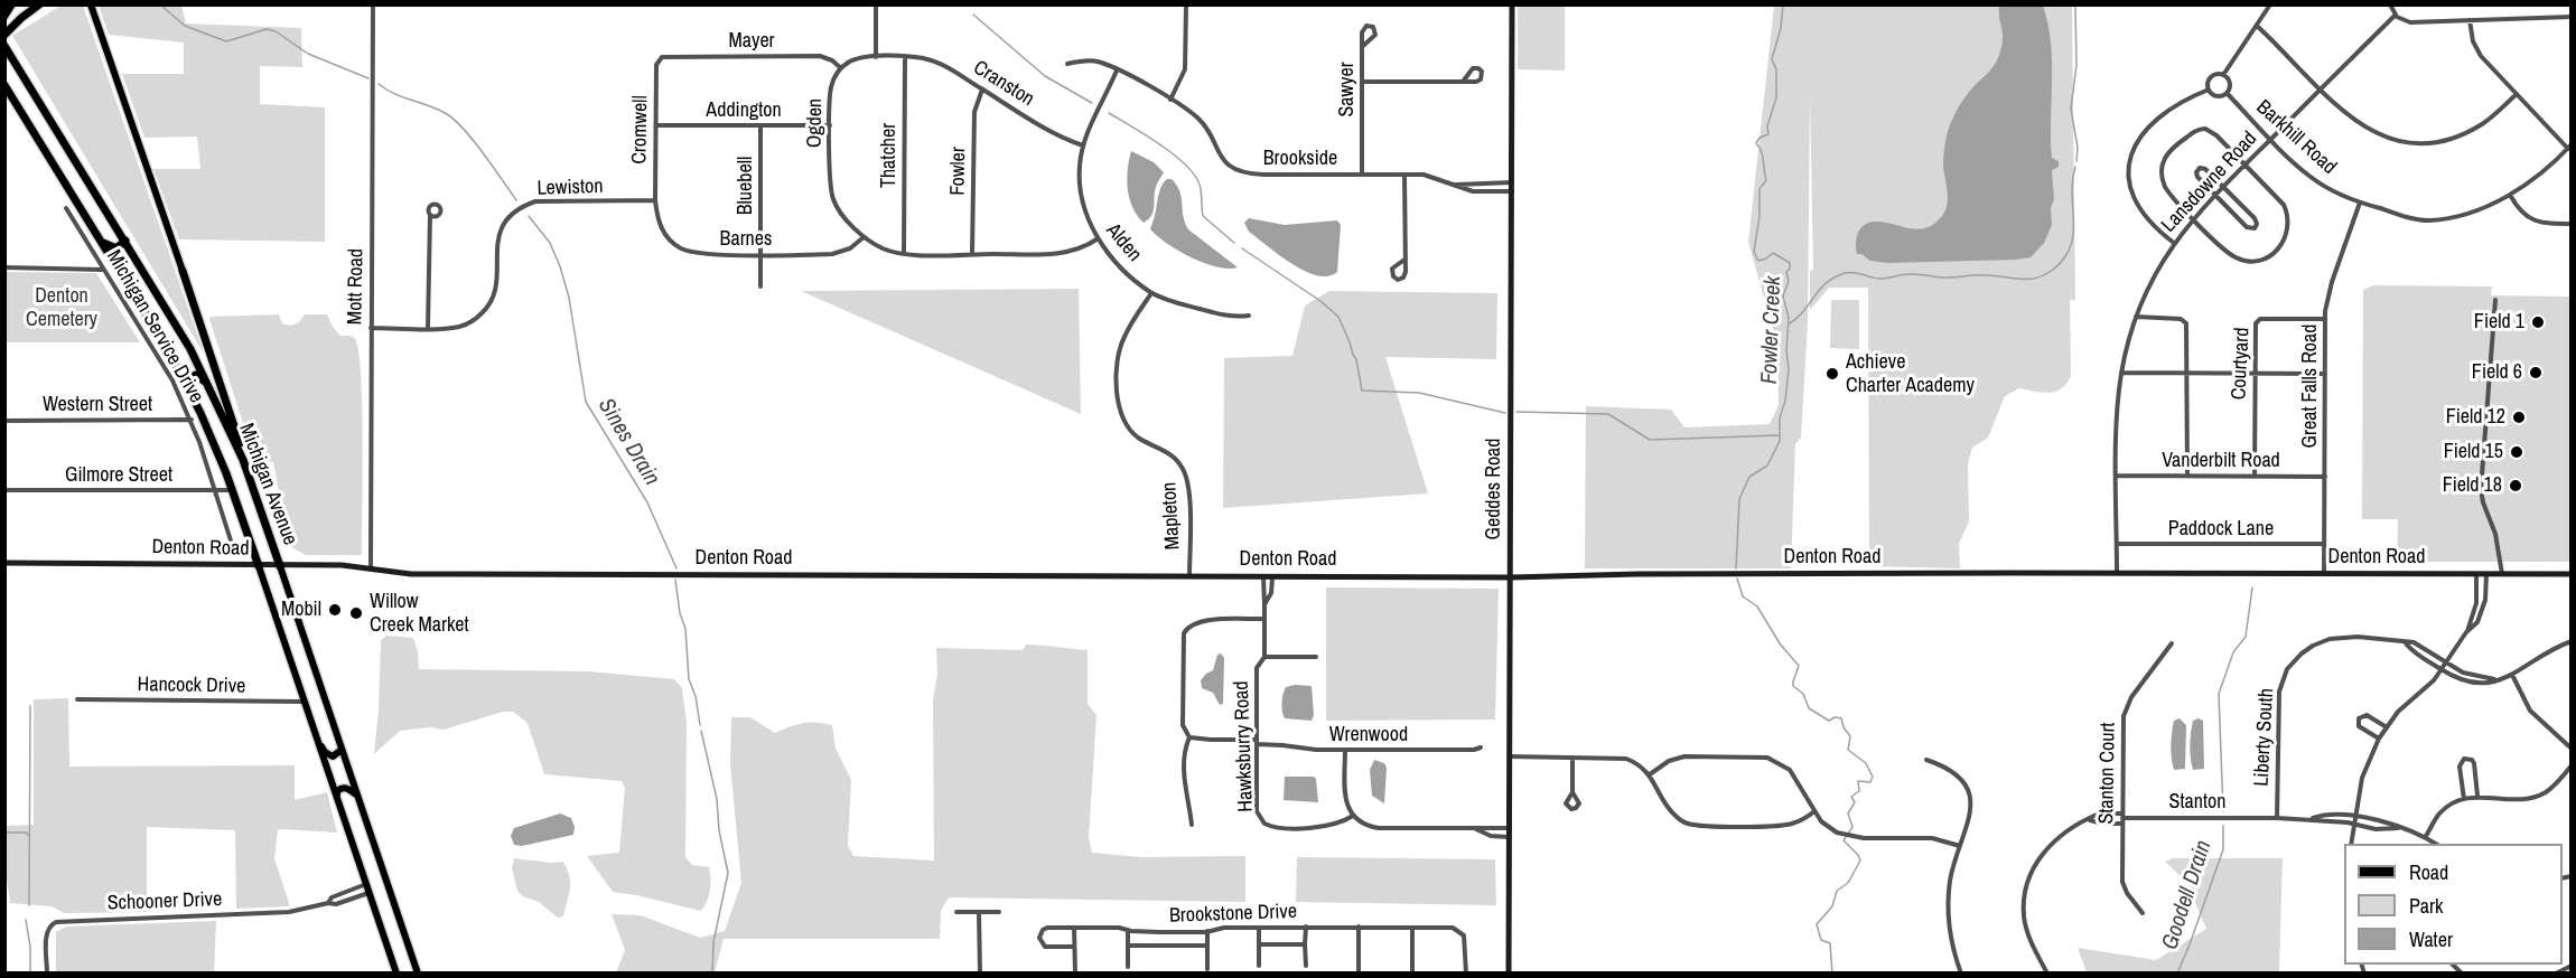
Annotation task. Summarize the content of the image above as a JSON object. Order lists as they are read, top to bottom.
{
  "streets": {
    "highway": ["Michigan Avenue"],
    "street": [
      "Mayer",
      "Cranston",
      "Sawyer",
      "Addington",
      "Ogden",
      "Cromwell",
      "Barkhill Road",
      "Thatcher",
      "Brookside",
      "Fowler",
      "Lansdowne Road",
      "Bluebell",
      "Lewiston",
      "Barnes",
      "Alden",
      "Mott Road",
      "Michigan Service Drive",
      "Courtyard",
      "Great Falls Road",
      "Western Street",
      "Vanderbilt Road",
      "Gilmore Street",
      "Geddes Road",
      "Mapleton",
      "Paddock Lane",
      "Denton Road",
      "Hancock Drive",
      "Wrenwood",
      "Liberty South",
      "Hawksburry Road",
      "Stanton Court",
      "Stanton",
      "Schooner Drive",
      "Brookstone Drive"
    ]
  },
  "crossings": [
    ["Mayer", "Ogden"],
    ["Mayer", "Cromwell"],
    ["Cranston", "Thatcher"],
    ["Cranston", "Fowler"],
    ["Cranston", "Alden"],
    ["Sawyer", "Brookside"],
    ["Addington", "Ogden"],
    ["Addington", "Cromwell"],
    ["Addington", "Bluebell"],
    ["Ogden", "Barnes"],
    ["Cromwell", "Lewiston"],
    ["Cromwell", "Barnes"],
    ["Barkhill Road", "Lansdowne Road"],
    ["Barkhill Road", "Great Falls Road"],
    ["Brookside", "Alden"],
    ["Brookside", "Geddes Road"],
    ["Lansdowne Road", "Vanderbilt Road"],
    ["Lansdowne Road", "Paddock Lane"],
    ["Lansdowne Road", "Denton Road"],
    ["Bluebell", "Barnes"],
    ["Lewiston", "Barnes"],
    ["Lewiston", "Mott Road"],
    ["Alden", "Mapleton"],
    ["Mott Road", "Denton Road"],
    ["Michigan Service Drive", "Western Street"],
    ["Michigan Service Drive", "Gilmore Street"],
    ["Courtyard", "Great Falls Road"],
    ["Courtyard", "Vanderbilt Road"],
    ["Great Falls Road", "Vanderbilt Road"],
    ["Great Falls Road", "Paddock Lane"],
    ["Great Falls Road", "Denton Road"],
    ["Gilmore Street", "Michigan Avenue"],
    ["Michigan Avenue", "Denton Road"],
    ["Michigan Avenue", "Hancock Drive"],
    ["Michigan Avenue", "Schooner Drive"],
    ["Geddes Road", "Denton Road"],
    ["Mapleton", "Denton Road"],
    ["Denton Road", "Hawksburry Road"],
    ["Wrenwood", "Hawksburry Road"],
    ["Liberty South", "Stanton"],
    ["Stanton Court", "Stanton"]
  ],
  "water": ["Fowler Creek", "Sines Drain", "Goodell Drain"],
  "parks": ["Denton Cemetery"],
  "places": [
    "Field 1",
    "Field 6",
    "Achieve Charter Academy",
    "Field 12",
    "Field 15",
    "Field 18",
    "Mobil",
    "Willow Creek Market"
  ],
  "legend": ["Road", "Park", "Water"]
}
